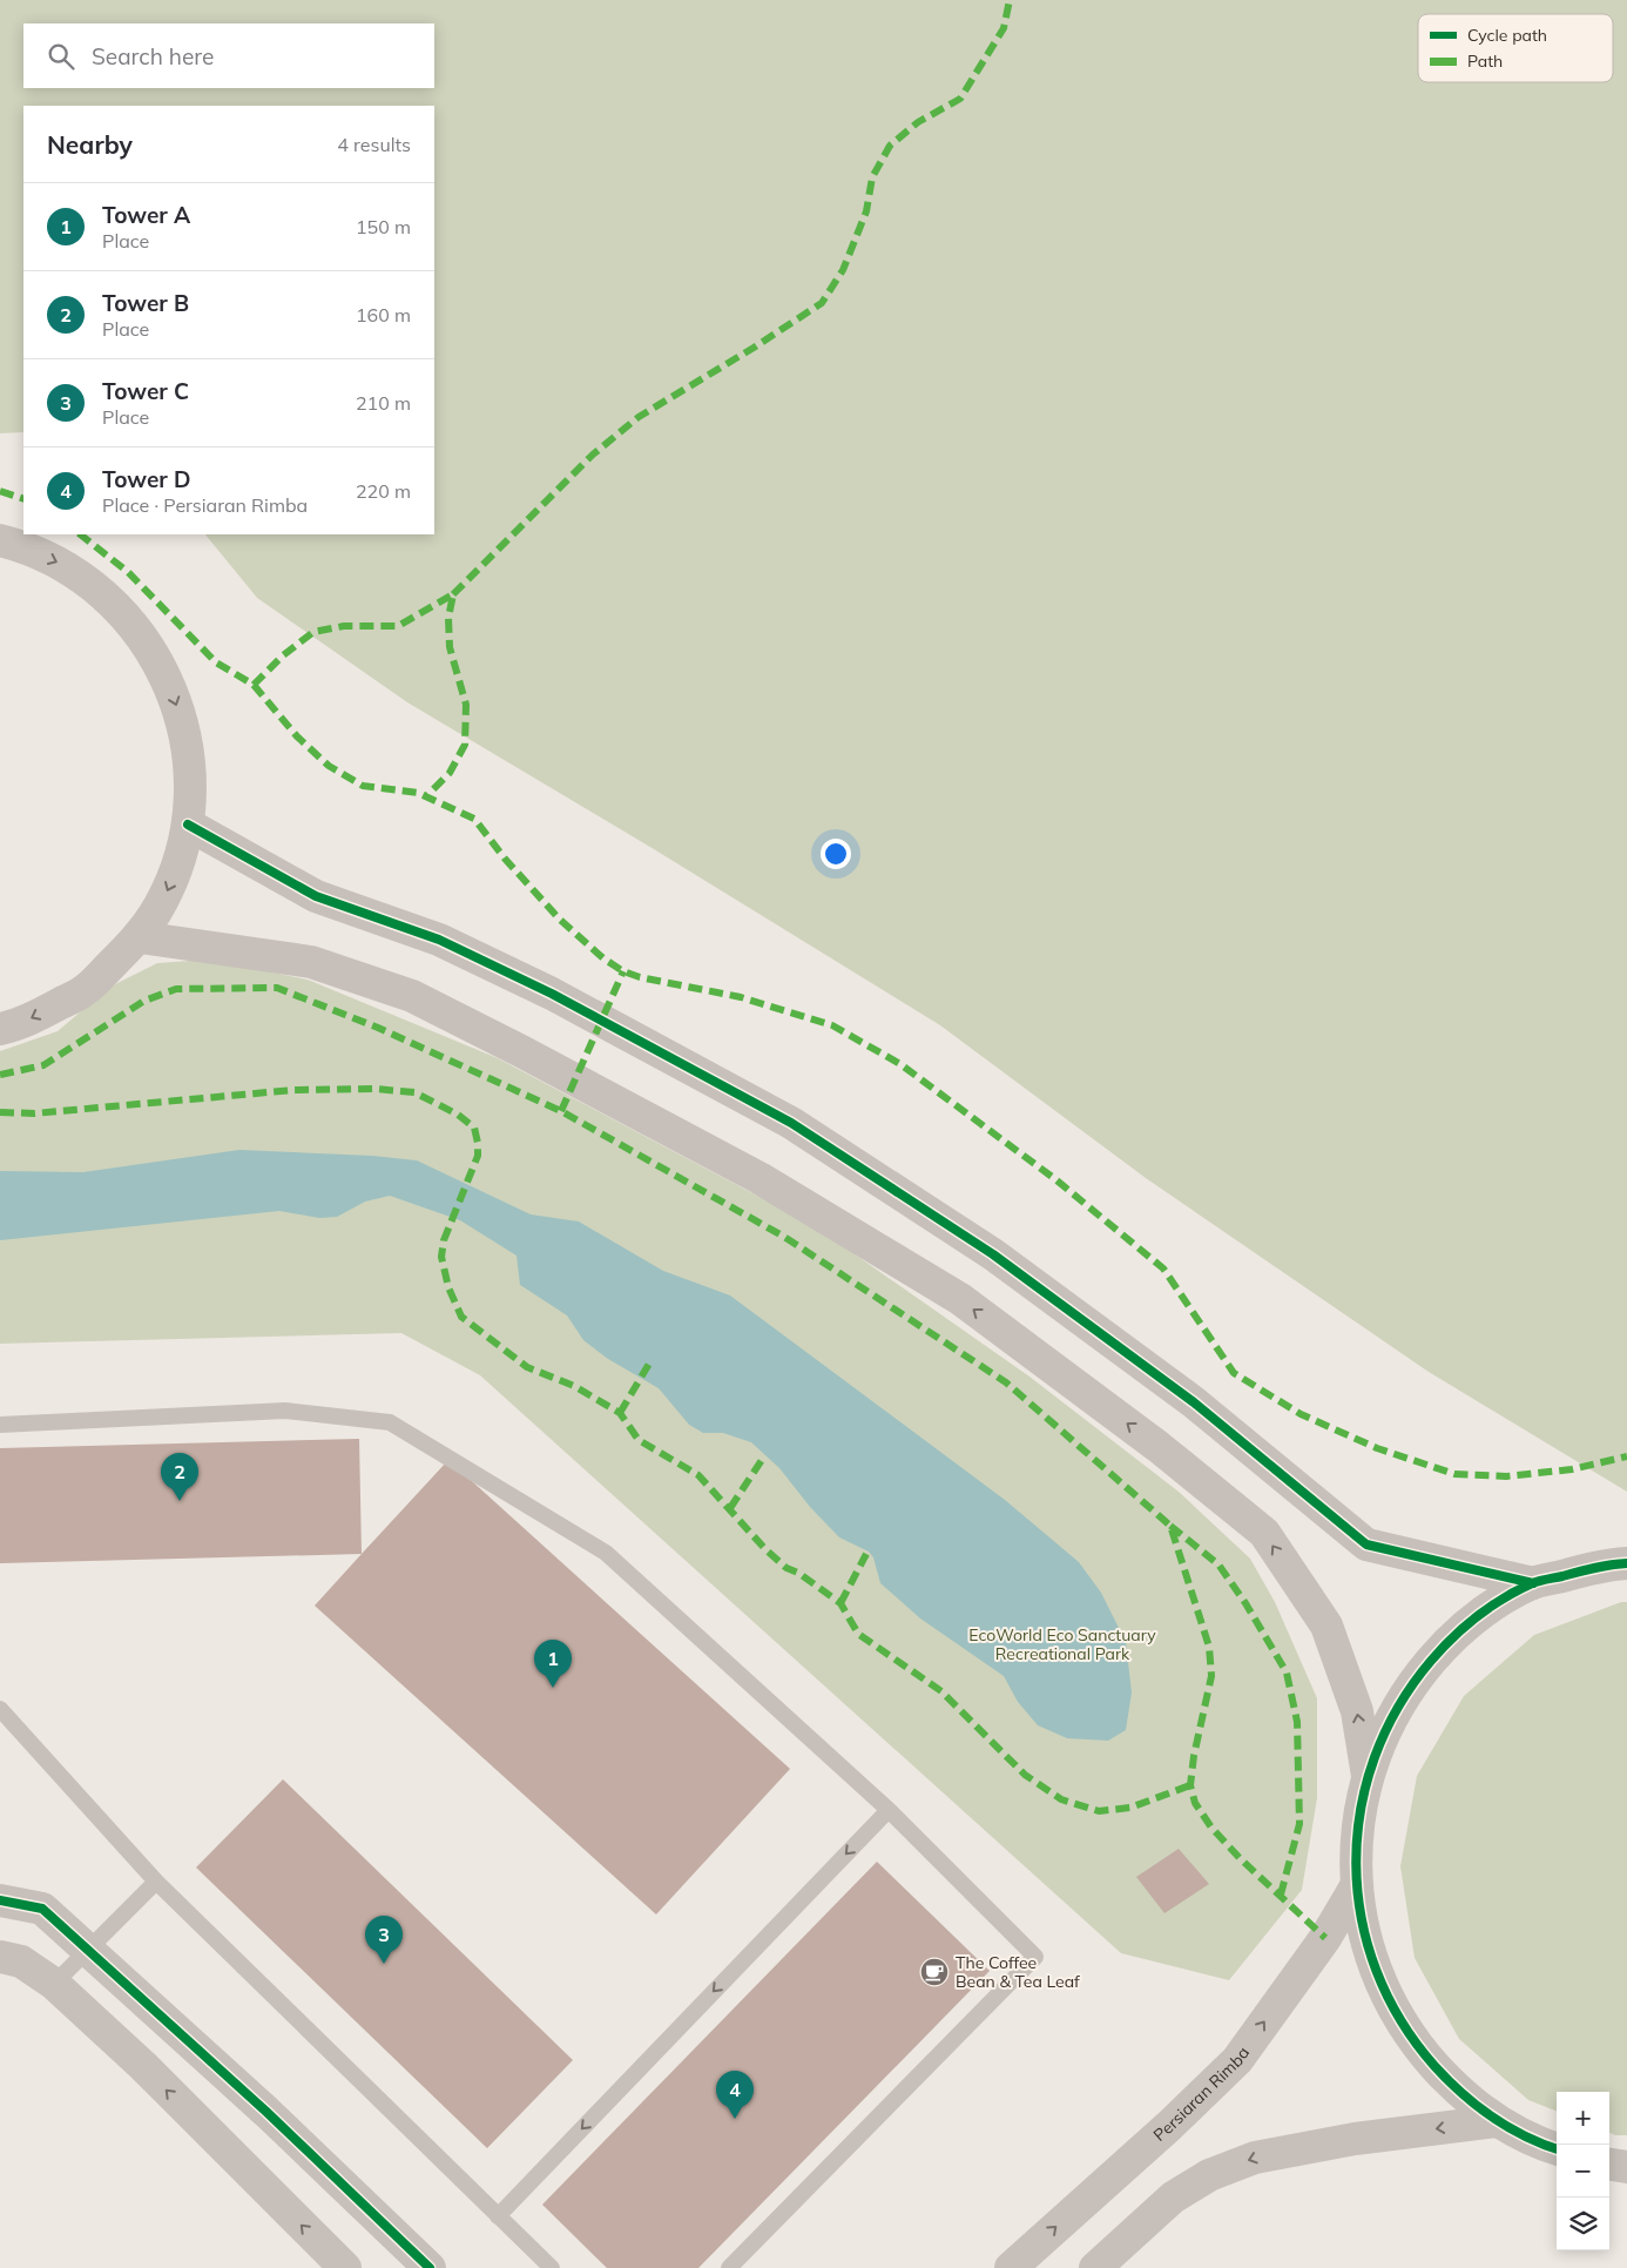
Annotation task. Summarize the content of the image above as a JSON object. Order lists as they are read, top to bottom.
{
  "streets": {
    "street": ["Persiaran Rimba"]
  },
  "one_way": ["Persiaran Rimba"],
  "parks": ["EcoWorld Eco Sanctuary Recreational Park"],
  "places": {
    "cafe": ["The Coffee Bean & Tea Leaf"]
  },
  "legend": ["Cycle path", "Path"],
  "page": {
    "search": "Search here",
    "heading": ["Nearby", "4 results"],
    "list": [
      {
        "mark": "1",
        "name": "Tower A",
        "note": "Place",
        "value": "150 m"
      },
      {
        "mark": "2",
        "name": "Tower B",
        "note": "Place",
        "value": "160 m"
      },
      {
        "mark": "3",
        "name": "Tower C",
        "note": "Place",
        "value": "210 m"
      },
      {
        "mark": "4",
        "name": "Tower D",
        "note": "Place · Persiaran Rimba",
        "value": "220 m"
      }
    ],
    "pins": [
      "2",
      "1",
      "3",
      "4"
    ],
    "map_buttons": ["+", "−"]
  }
}
